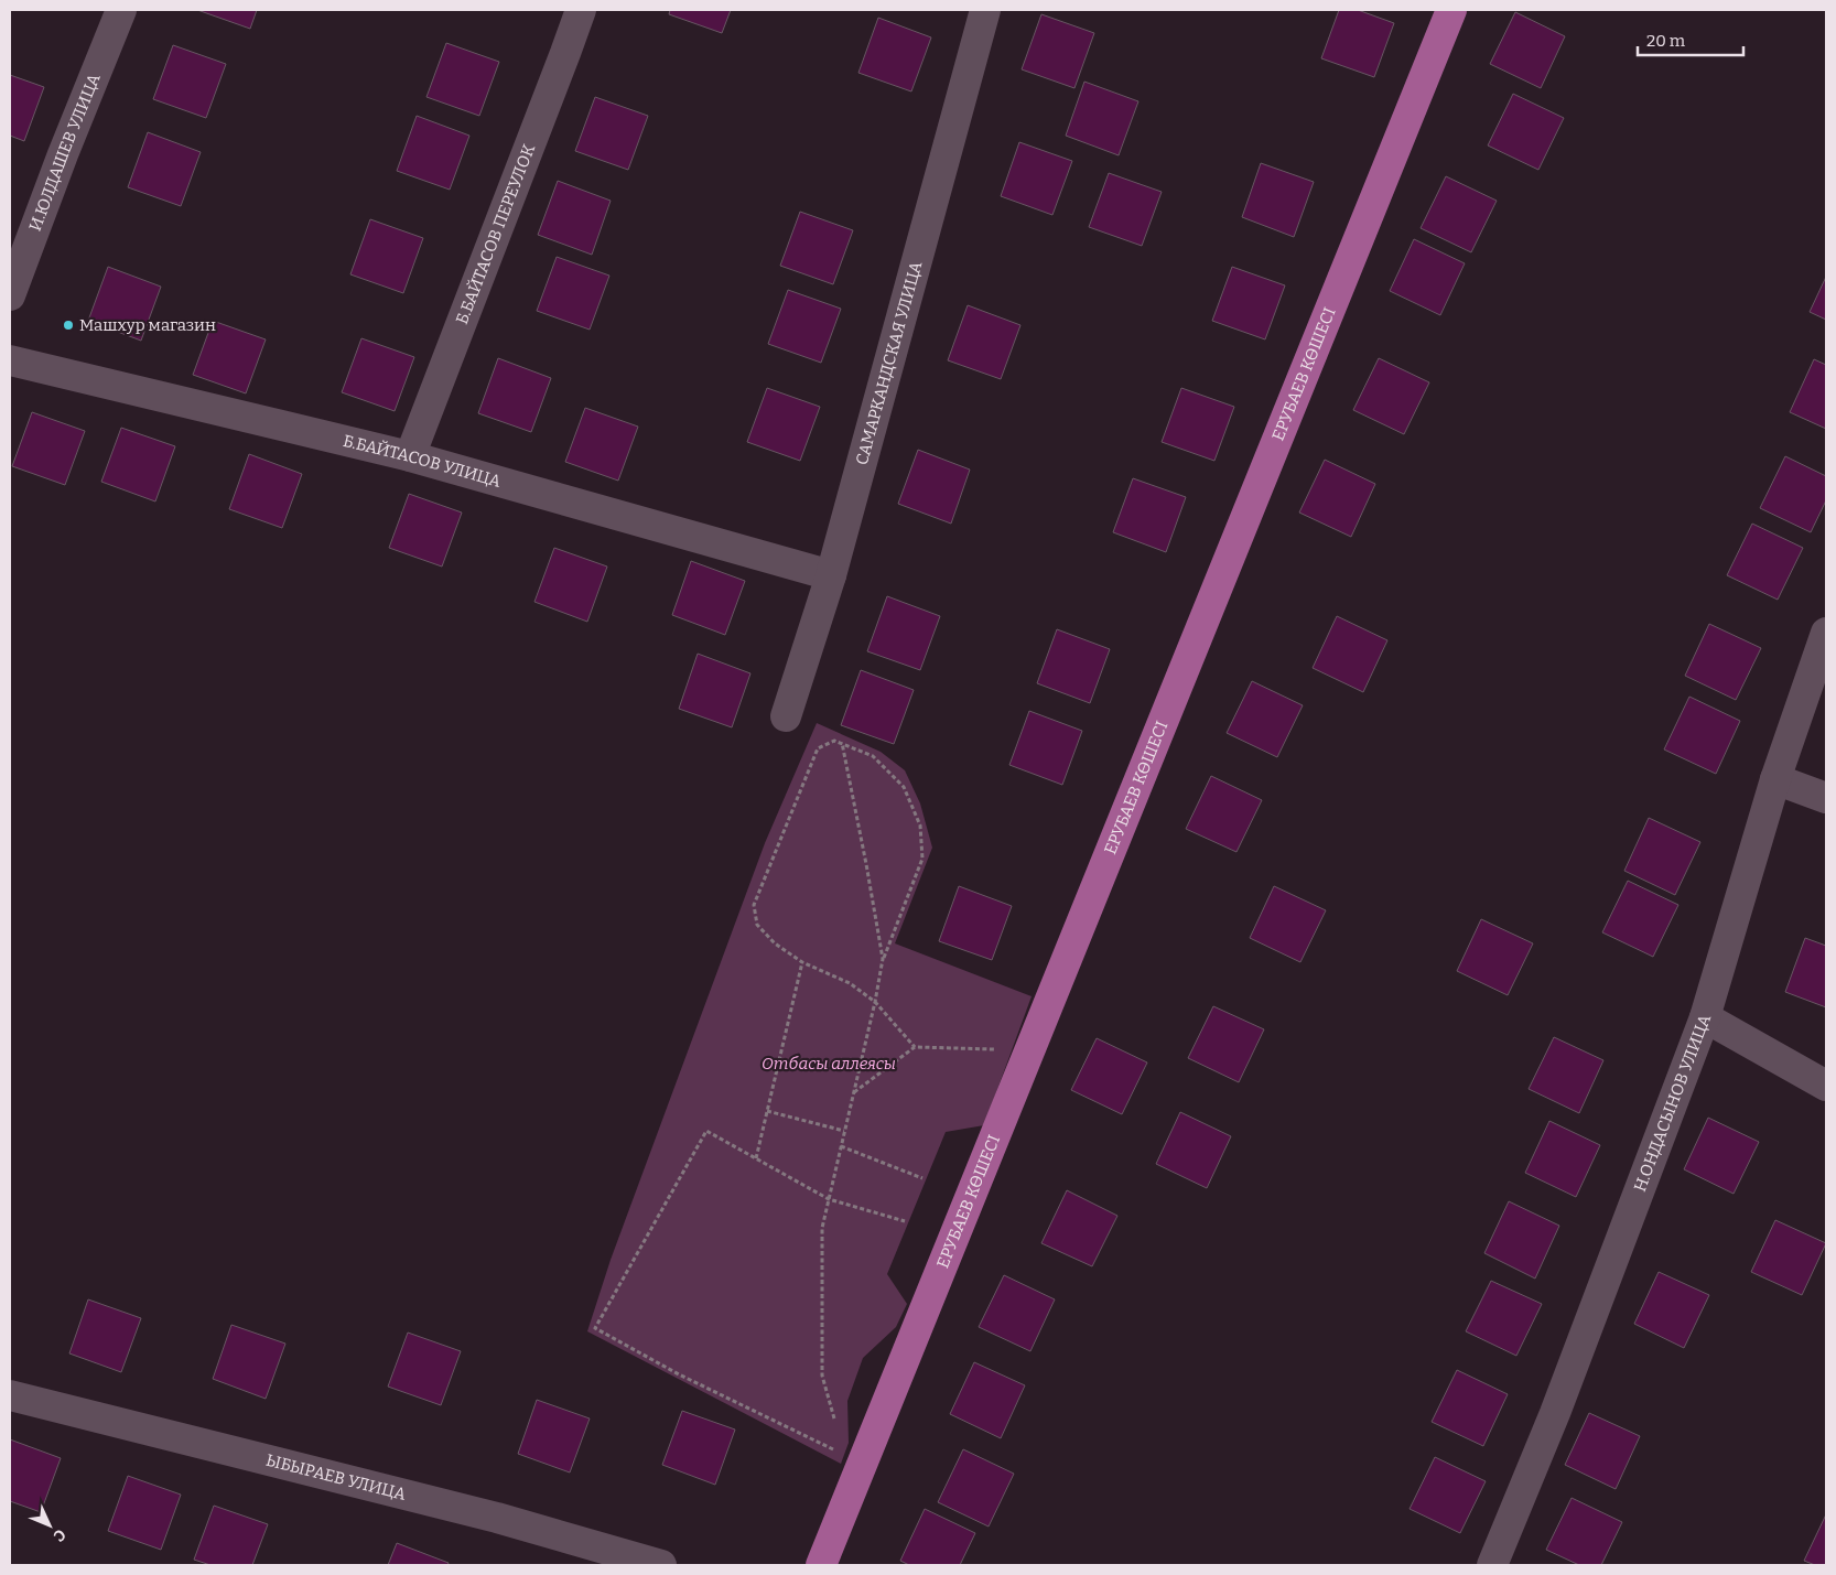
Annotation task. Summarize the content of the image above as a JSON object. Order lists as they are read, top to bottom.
{
  "streets": {
    "main road": ["ЕРУБАЕВ КӨШЕСІ"],
    "street": [
      "И.ЮЛДАШЕВ УЛИЦА",
      "Б.БАЙТАСОВ ПЕРЕУЛОК",
      "САМАРКАНДСКАЯ УЛИЦА",
      "Б.БАЙТАСОВ УЛИЦА",
      "Н.ОНДАСЫНОВ УЛИЦА",
      "ЫБЫРАЕВ УЛИЦА"
    ]
  },
  "crossings": [
    ["Б.БАЙТАСОВ ПЕРЕУЛОК", "Б.БАЙТАСОВ УЛИЦА"],
    ["САМАРКАНДСКАЯ УЛИЦА", "Б.БАЙТАСОВ УЛИЦА"]
  ],
  "parks": ["Отбасы аллеясы"],
  "places": ["Машхур магазин"],
  "scale_bar": "20 m",
  "north": "bottom right"
}
